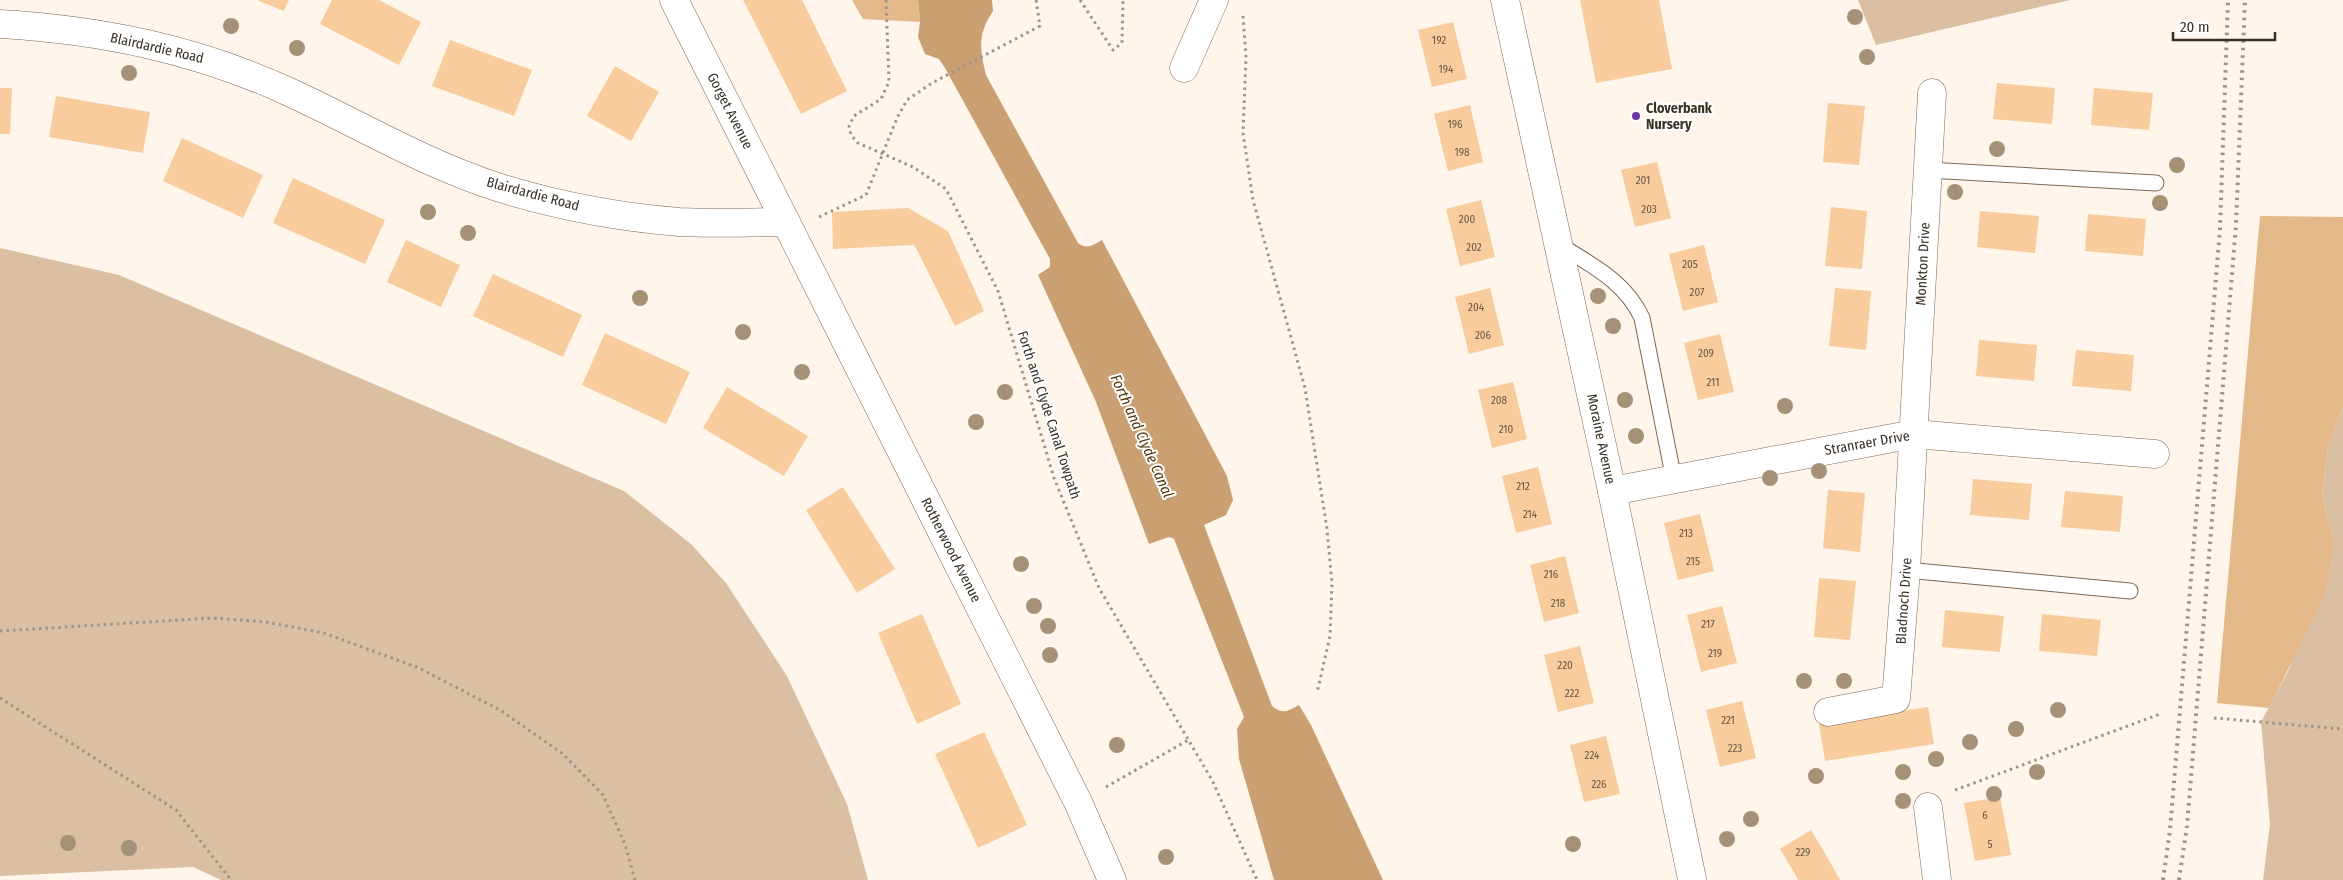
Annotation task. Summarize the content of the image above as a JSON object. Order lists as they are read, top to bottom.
{
  "streets": {
    "street": [
      "Blairdardie Road",
      "Gorget Avenue",
      "Monkton Drive",
      "Moraine Avenue",
      "Stranraer Drive",
      "Rotherwood Avenue",
      "Bladnoch Drive"
    ],
    "path": ["Forth and Clyde Canal Towpath"]
  },
  "crossings": [
    ["Blairdardie Road", "Gorget Avenue"],
    ["Blairdardie Road", "Rotherwood Avenue"],
    ["Gorget Avenue", "Rotherwood Avenue"],
    ["Monkton Drive", "Stranraer Drive"],
    ["Monkton Drive", "Bladnoch Drive"],
    ["Moraine Avenue", "Stranraer Drive"],
    ["Stranraer Drive", "Bladnoch Drive"]
  ],
  "water": ["Forth and Clyde Canal"],
  "places": ["Cloverbank Nursery"],
  "house_numbers": [
    "192",
    "194",
    "196",
    "198",
    "201",
    "203",
    "200",
    "202",
    "205",
    "207",
    "204",
    "206",
    "209",
    "211",
    "208",
    "210",
    "212",
    "214",
    "213",
    "215",
    "216",
    "218",
    "217",
    "219",
    "220",
    "222",
    "221",
    "223",
    "224",
    "226",
    "6",
    "5",
    "229"
  ],
  "scale_bar": "20 m"
}
